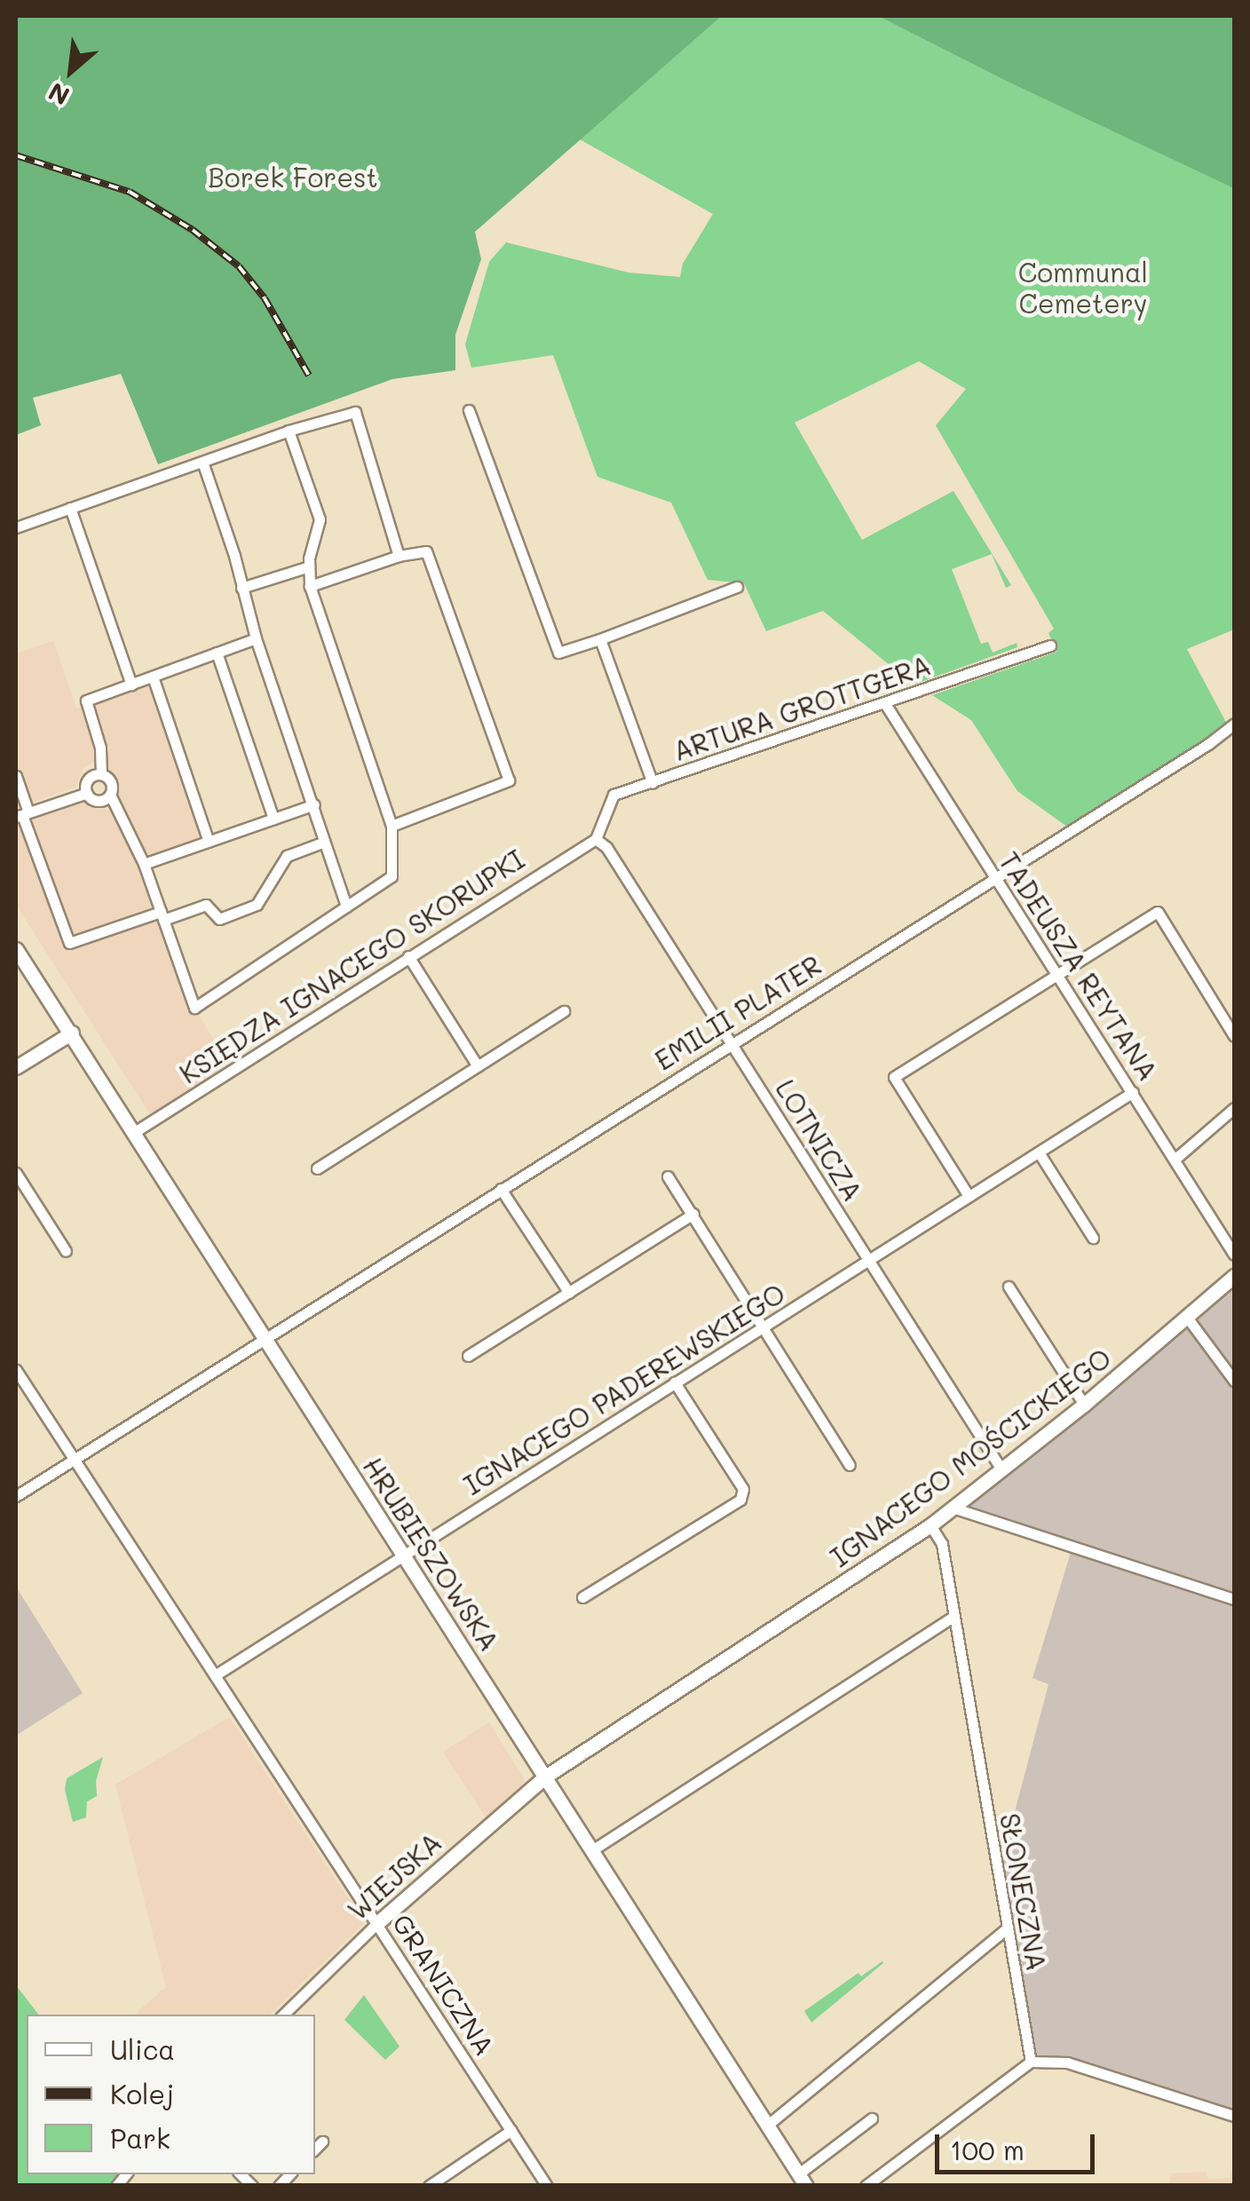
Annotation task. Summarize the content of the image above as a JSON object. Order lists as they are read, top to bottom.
{
  "streets": {
    "main road": ["IGNACEGO MOŚCICKIEGO", "HRUBIESZOWSKA", "WIEJSKA"],
    "street": [
      "ARTURA GROTTGERA",
      "KSIĘDZA IGNACEGO SKORUPKI",
      "TADEUSZA REYTANA",
      "EMILII PLATER",
      "LOTNICZA",
      "IGNACEGO PADEREWSKIEGO",
      "SŁONECZNA",
      "GRANICZNA"
    ]
  },
  "crossings": [
    ["ARTURA GROTTGERA", "KSIĘDZA IGNACEGO SKORUPKI"],
    ["ARTURA GROTTGERA", "TADEUSZA REYTANA"],
    ["ARTURA GROTTGERA", "LOTNICZA"],
    ["KSIĘDZA IGNACEGO SKORUPKI", "LOTNICZA"],
    ["KSIĘDZA IGNACEGO SKORUPKI", "HRUBIESZOWSKA"],
    ["TADEUSZA REYTANA", "EMILII PLATER"],
    ["TADEUSZA REYTANA", "IGNACEGO PADEREWSKIEGO"],
    ["EMILII PLATER", "LOTNICZA"],
    ["EMILII PLATER", "HRUBIESZOWSKA"],
    ["EMILII PLATER", "GRANICZNA"],
    ["LOTNICZA", "IGNACEGO PADEREWSKIEGO"],
    ["LOTNICZA", "IGNACEGO MOŚCICKIEGO"],
    ["IGNACEGO PADEREWSKIEGO", "HRUBIESZOWSKA"],
    ["IGNACEGO PADEREWSKIEGO", "GRANICZNA"],
    ["IGNACEGO MOŚCICKIEGO", "HRUBIESZOWSKA"],
    ["IGNACEGO MOŚCICKIEGO", "WIEJSKA"],
    ["IGNACEGO MOŚCICKIEGO", "SŁONECZNA"],
    ["HRUBIESZOWSKA", "WIEJSKA"],
    ["WIEJSKA", "GRANICZNA"]
  ],
  "parks": ["Borek Forest", "Communal Cemetery"],
  "legend": ["Ulica", "Kolej", "Park"],
  "scale_bar": "100 m",
  "north": "bottom left"
}
